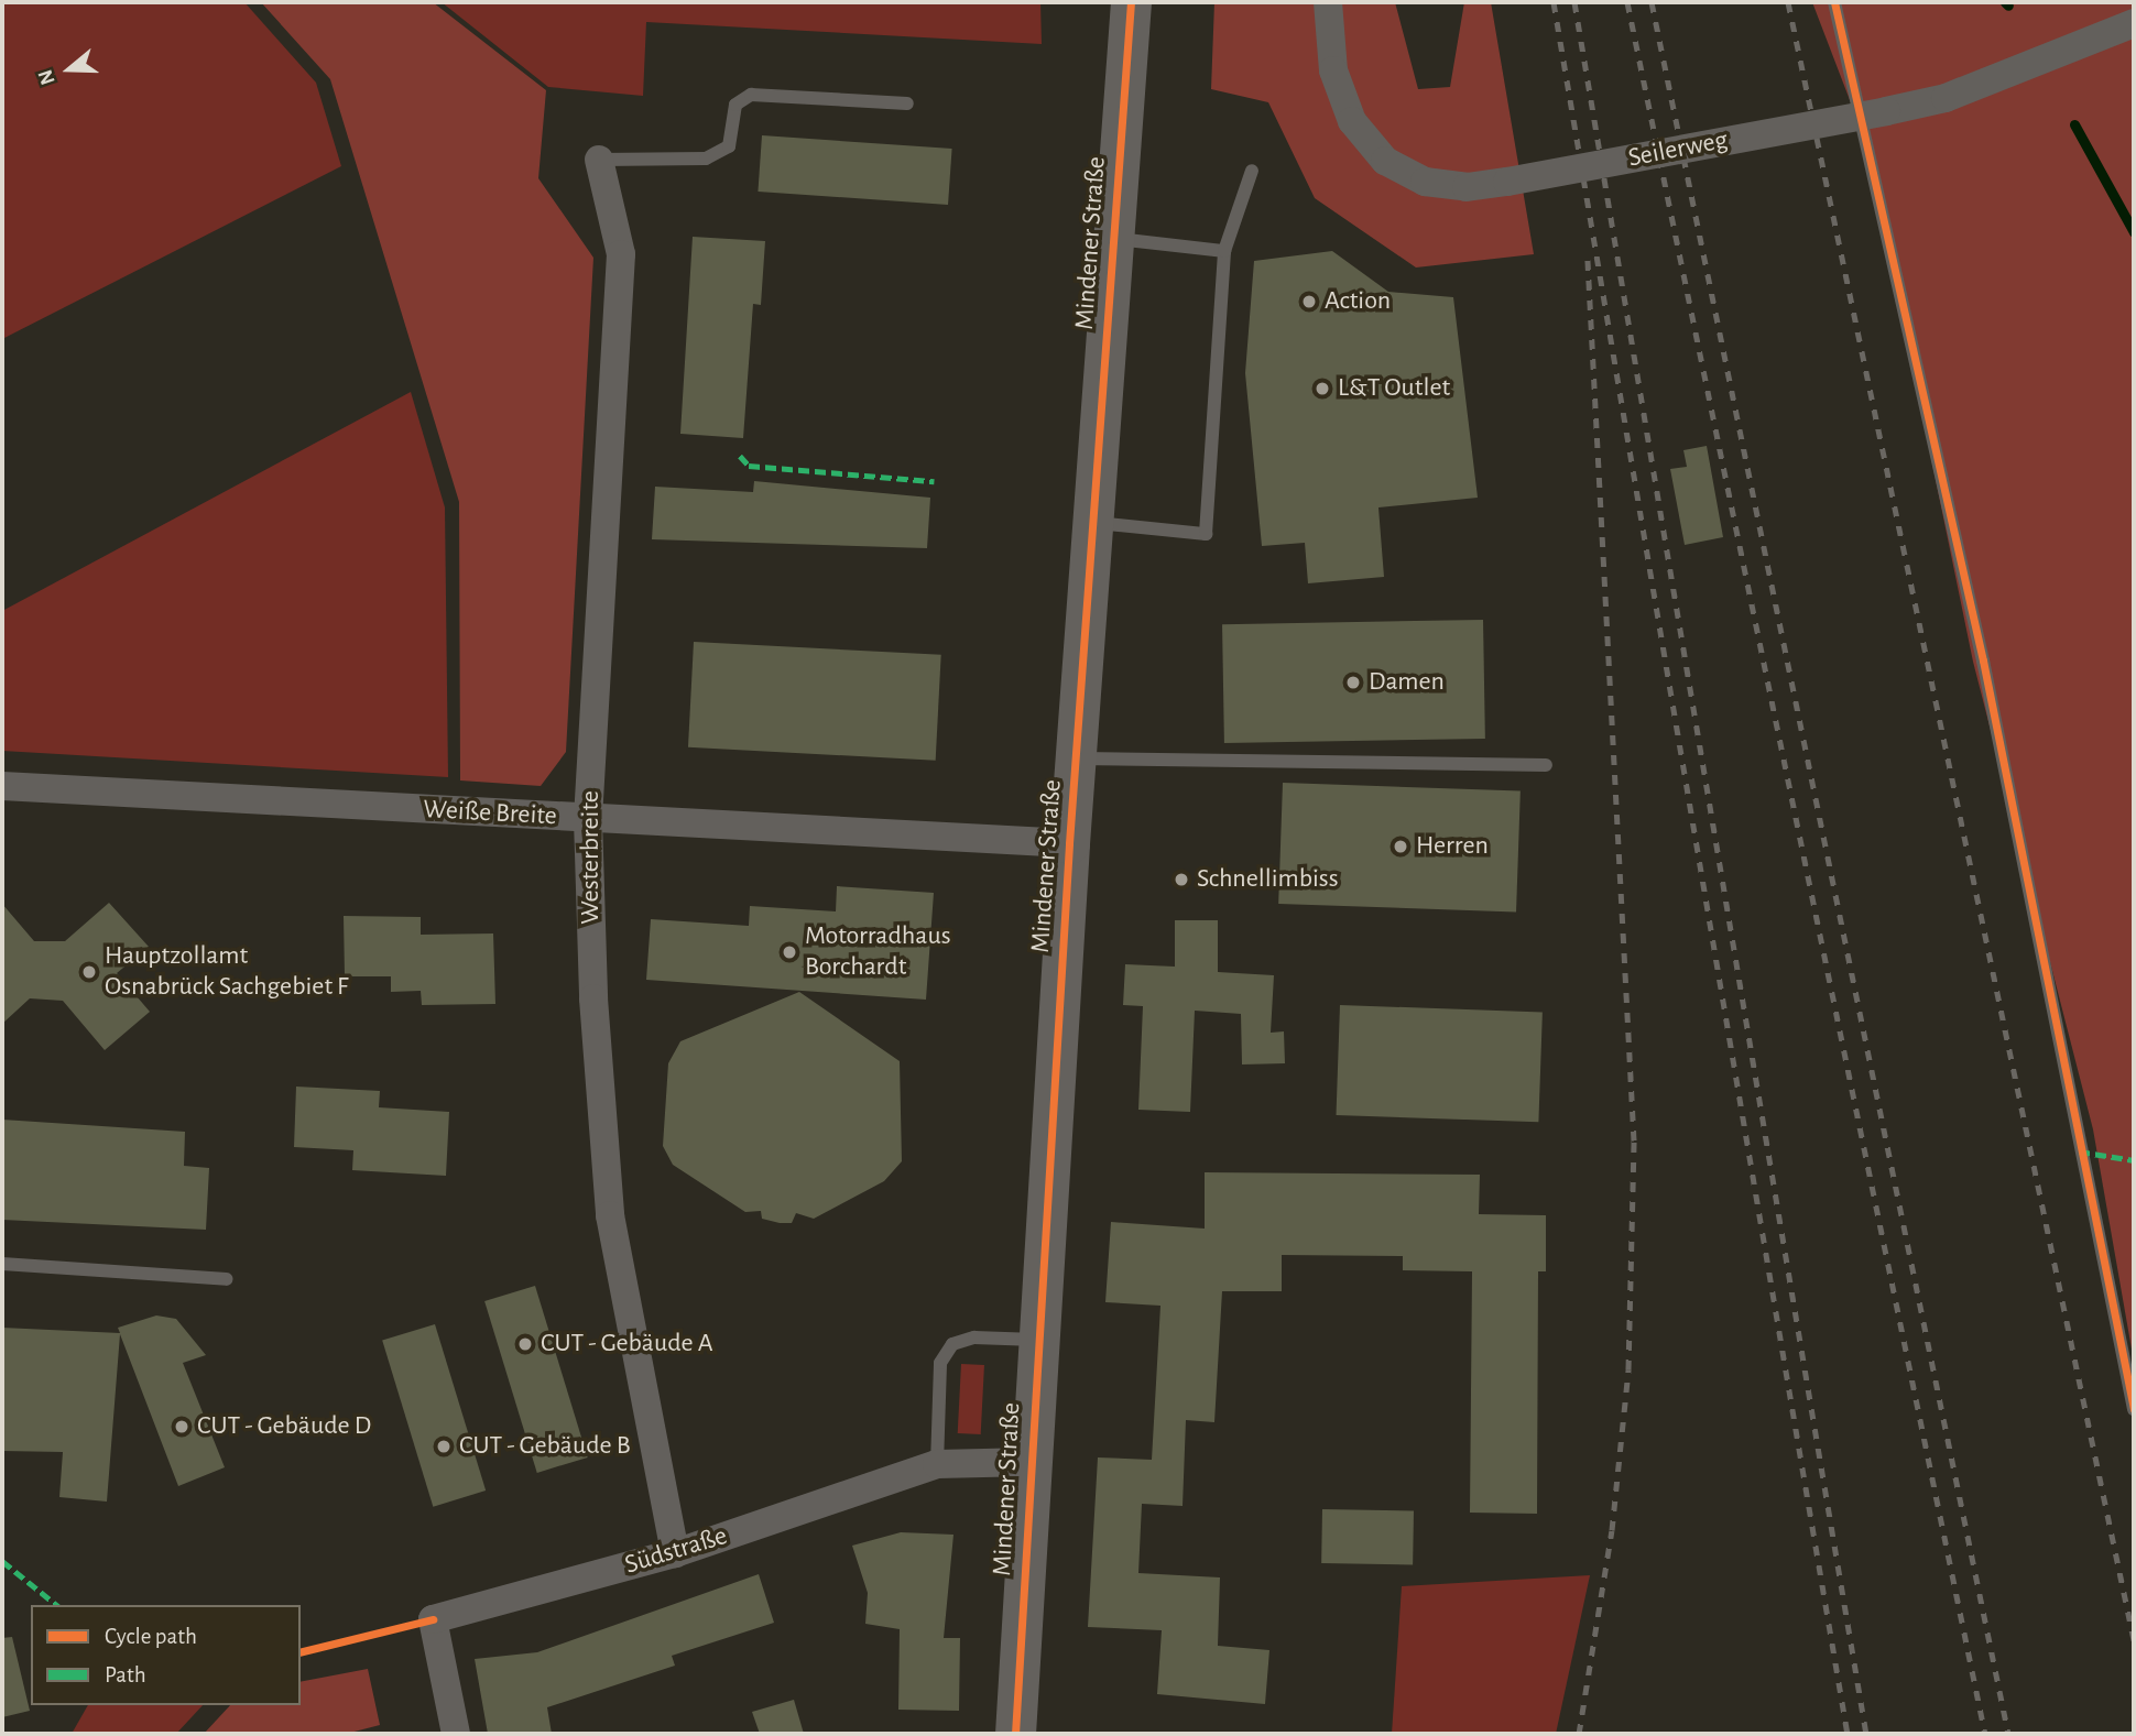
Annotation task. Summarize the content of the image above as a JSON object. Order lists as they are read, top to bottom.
{
  "streets": {
    "main road": ["Mindener Straße"],
    "street": [
      "Seilerweg",
      "Weiße Breite",
      "Westerbreite",
      "Südstraße"
    ]
  },
  "crossings": [
    ["Mindener Straße", "Weiße Breite"],
    ["Mindener Straße", "Südstraße"],
    ["Weiße Breite", "Westerbreite"],
    ["Westerbreite", "Südstraße"]
  ],
  "places": [
    "Action",
    "L&T Outlet",
    "Damen",
    "Herren",
    "Schnellimbiss",
    "Motorradhaus Borchardt",
    "Hauptzollamt Osnabrück Sachgebiet F",
    "CUT - Gebäude A",
    "CUT - Gebäude D",
    "CUT - Gebäude B"
  ],
  "legend": ["Cycle path", "Path"],
  "north": "left"
}
